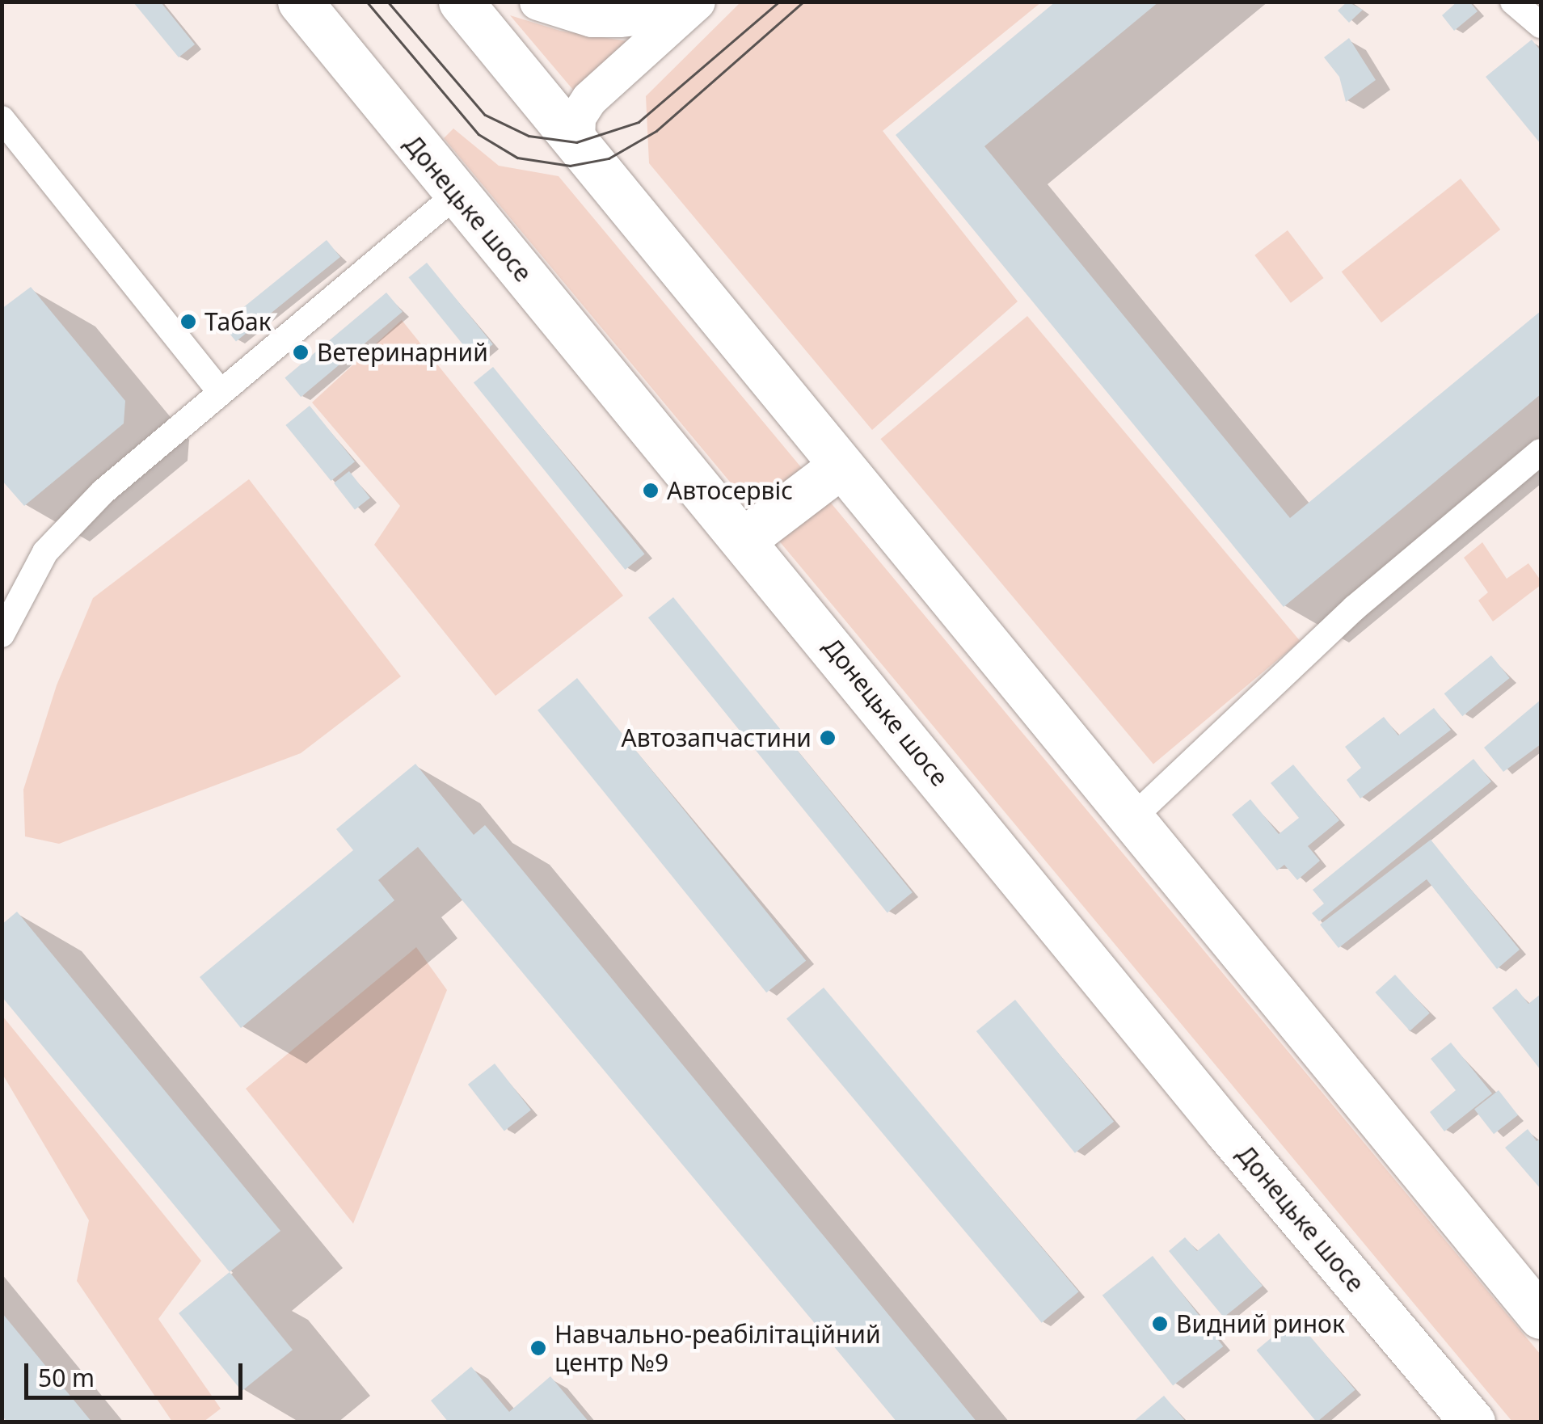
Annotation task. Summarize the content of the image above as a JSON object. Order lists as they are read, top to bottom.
{
  "streets": {
    "highway": ["Донецьке шосе"]
  },
  "places": [
    "Табак",
    "Ветеринарний",
    "Автосервіс",
    "Автозапчастини",
    "Видний ринок",
    "Навчально-реабілітаційний центр №9"
  ],
  "scale_bar": "50 m"
}
